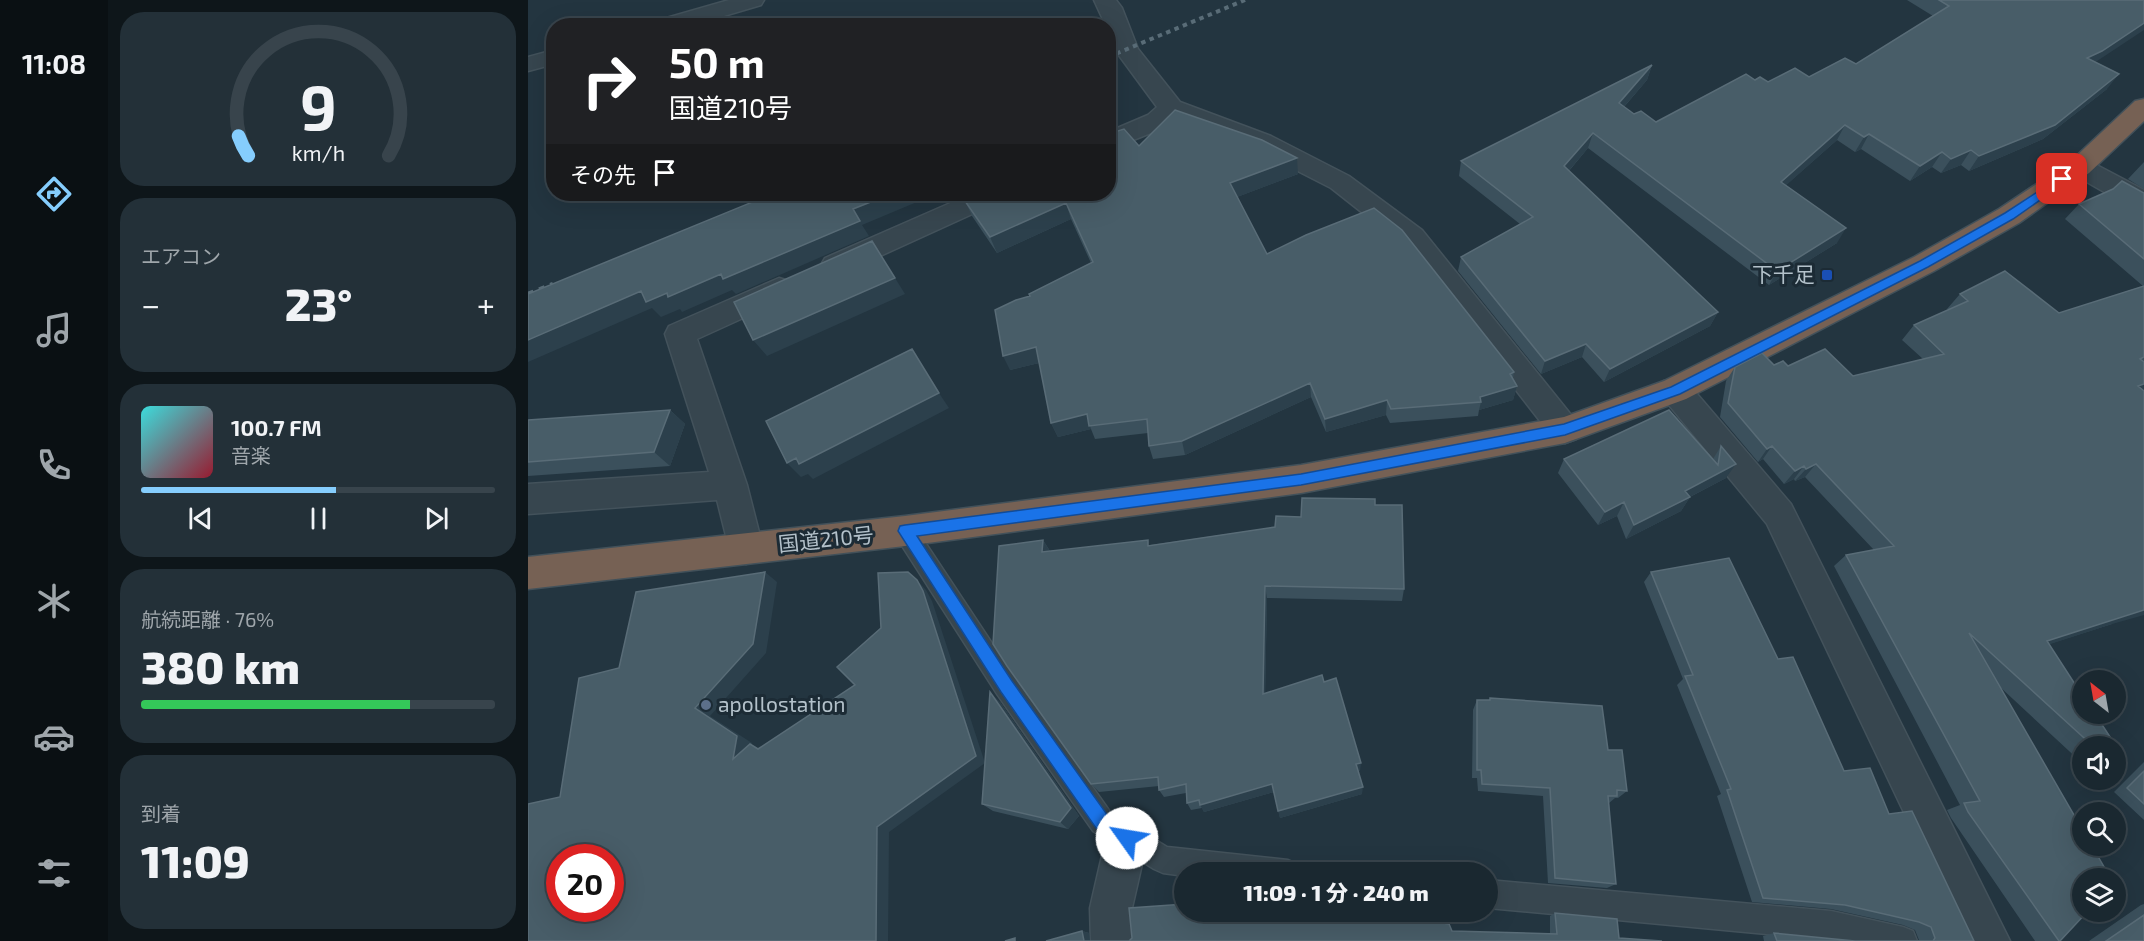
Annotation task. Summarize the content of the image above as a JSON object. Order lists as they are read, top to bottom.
{
  "streets": {
    "highway": ["国道210号"]
  },
  "places": {
    "transit": ["下千足"],
    "other": ["apollostation"]
  },
  "north": "top left",
  "page": {
    "tabs": "11:08",
    "turn": ["50 m", "国道210号"],
    "then": "その先",
    "tile": [
      "エアコン",
      ["航続距離 · 76%", "380 km"],
      ["到着", "11:09"]
    ],
    "heat": ["−", "23°", "+"],
    "song": ["100.7 FM", "音楽"],
    "limit": "20",
    "trip": "11:09 · 1 分 · 240 m",
    "gauge": ["9", "km/h"]
  }
}
